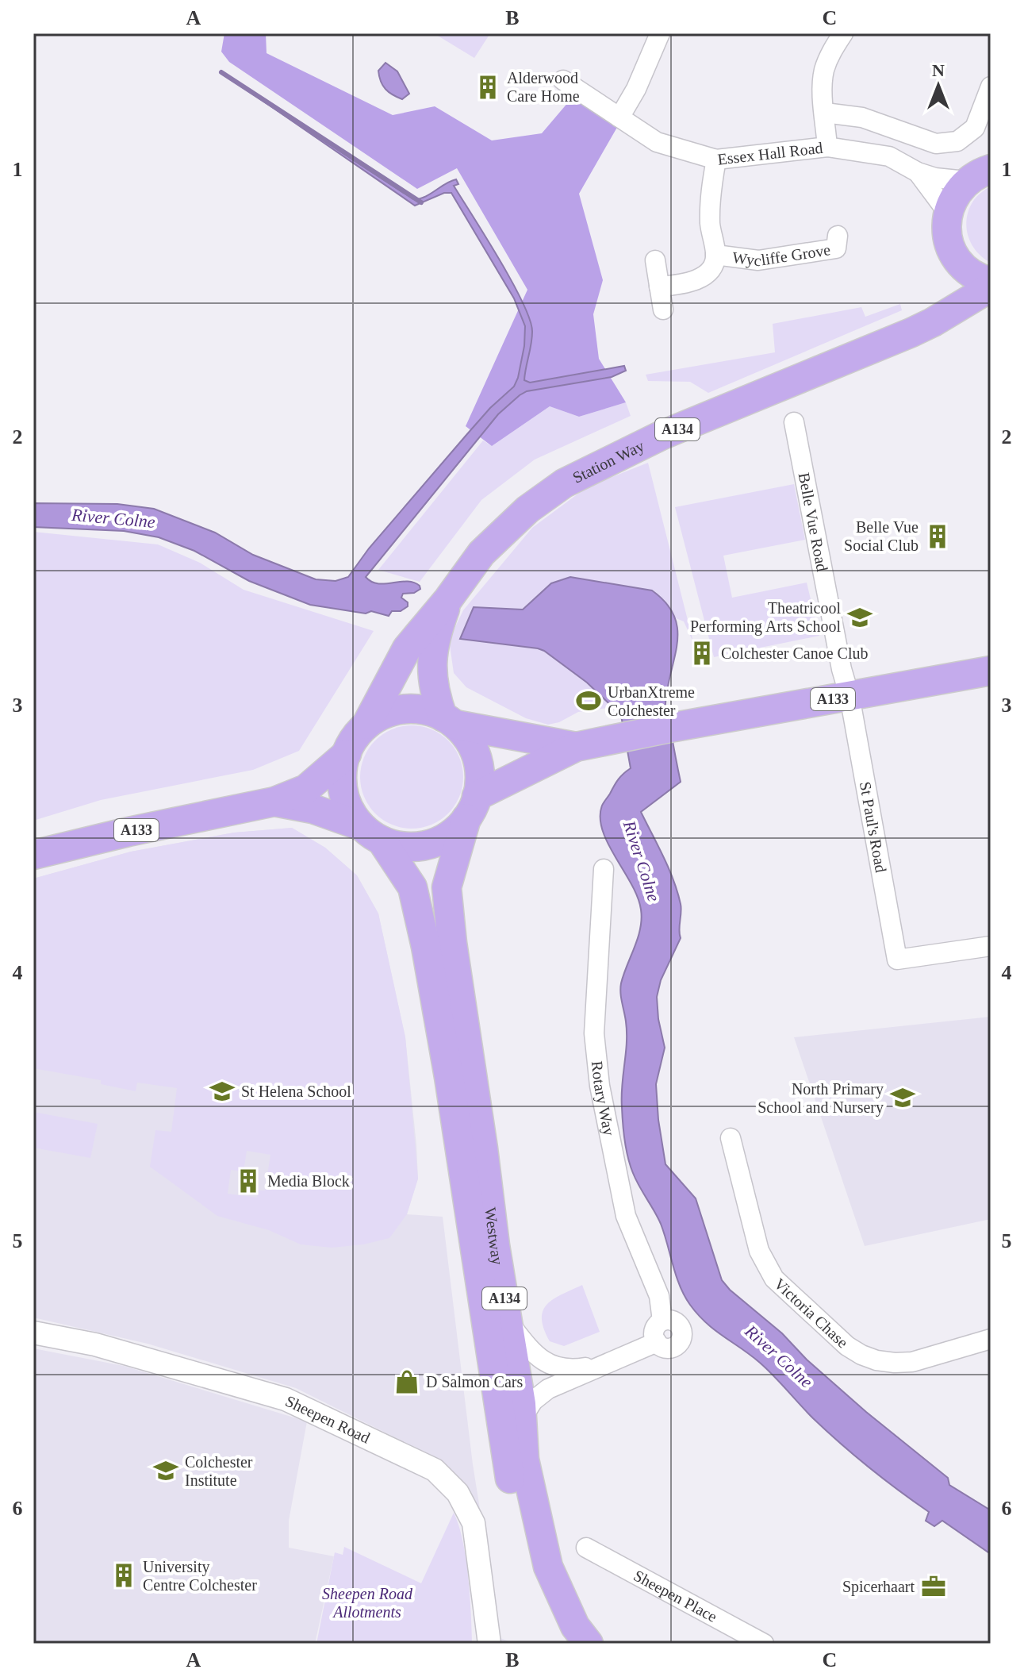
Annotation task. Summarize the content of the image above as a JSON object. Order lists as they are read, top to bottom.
{
  "streets": {
    "main road": [
      "A134",
      "Station Way",
      "A133",
      "Westway"
    ],
    "street": [
      "Essex Hall Road",
      "Wycliffe Grove",
      "Belle Vue Road",
      "St Paul's Road",
      "Rotary Way",
      "Victoria Chase",
      "Sheepen Road",
      "Sheepen Place"
    ]
  },
  "crossings": [
    ["A134", "Station Way"],
    ["A134", "A133"],
    ["A134", "Westway"],
    ["Station Way", "A133"],
    ["Station Way", "Westway"],
    ["Belle Vue Road", "A133"],
    ["Belle Vue Road", "St Paul's Road"],
    ["A133", "St Paul's Road"],
    ["A133", "Westway"]
  ],
  "water": ["River Colne"],
  "parks": ["Sheepen Road Allotments"],
  "places": {
    "building": [
      "Alderwood Care Home",
      "Belle Vue Social Club",
      "Colchester Canoe Club",
      "Media Block",
      "University Centre Colchester"
    ],
    "school or university": [
      "Theatricool Performing Arts School",
      "St Helena School",
      "North Primary School and Nursery",
      "Colchester Institute"
    ],
    "sports": ["UrbanXtreme Colchester"],
    "shop": ["D Salmon Cars"],
    "office": ["Spicerhaart"]
  },
  "north": "top",
  "grid": {
    "columns": ["A", "B", "C"],
    "rows": [
      "1",
      "2",
      "3",
      "4",
      "5",
      "6"
    ]
  }
}
